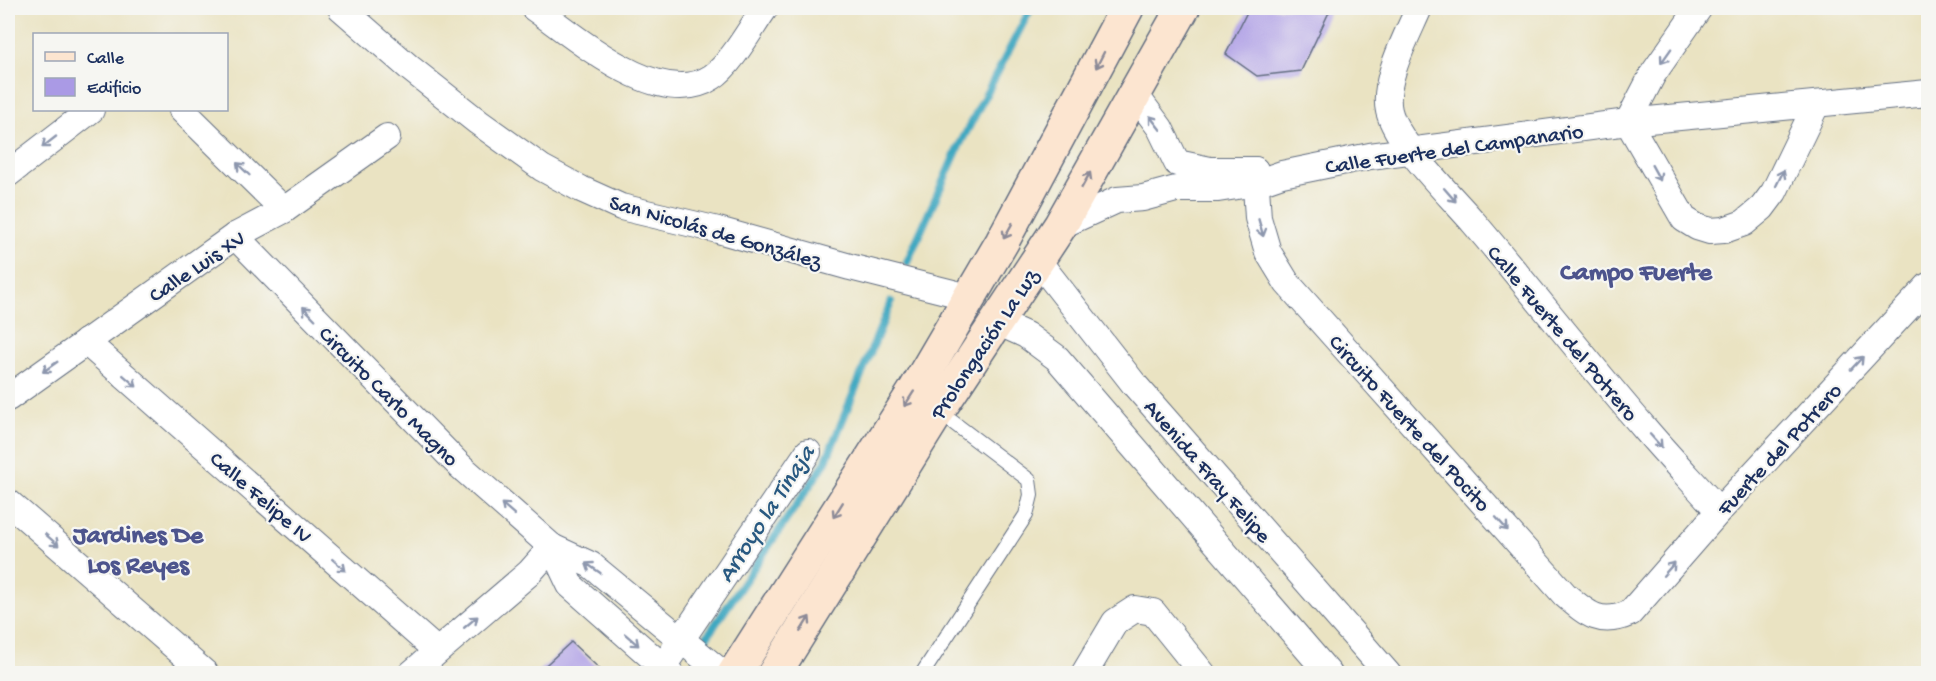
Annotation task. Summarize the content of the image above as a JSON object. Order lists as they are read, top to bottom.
{
  "streets": {
    "main road": ["Prolongación La Luz"],
    "street": [
      "Calle Fuerte del Campanario",
      "San Nicolás de González",
      "Calle Luis XV",
      "Calle Fuerte del Potrero",
      "Circuito Carlo Magno",
      "Circuito Fuerte del Pocito",
      "Fuerte del Potrero",
      "Avenida Fray Felipe",
      "Calle Felipe IV"
    ]
  },
  "crossings": [
    ["Calle Fuerte del Campanario", "Calle Fuerte del Potrero"],
    ["Calle Fuerte del Campanario", "Prolongación La Luz"],
    ["Calle Fuerte del Campanario", "Circuito Fuerte del Pocito"],
    ["San Nicolás de González", "Prolongación La Luz"],
    ["Calle Luis XV", "Circuito Carlo Magno"],
    ["Calle Luis XV", "Calle Felipe IV"],
    ["Calle Fuerte del Potrero", "Fuerte del Potrero"],
    ["Prolongación La Luz", "Avenida Fray Felipe"],
    ["Circuito Fuerte del Pocito", "Fuerte del Potrero"]
  ],
  "one_way": ["Calle Fuerte del Potrero", "Circuito Fuerte del Pocito", "Fuerte del Potrero"],
  "districts": ["Campo Fuerte", "Jardines De Los Reyes"],
  "water": ["Arroyo la Tinaja"],
  "legend": ["Calle", "Edificio"]
}
